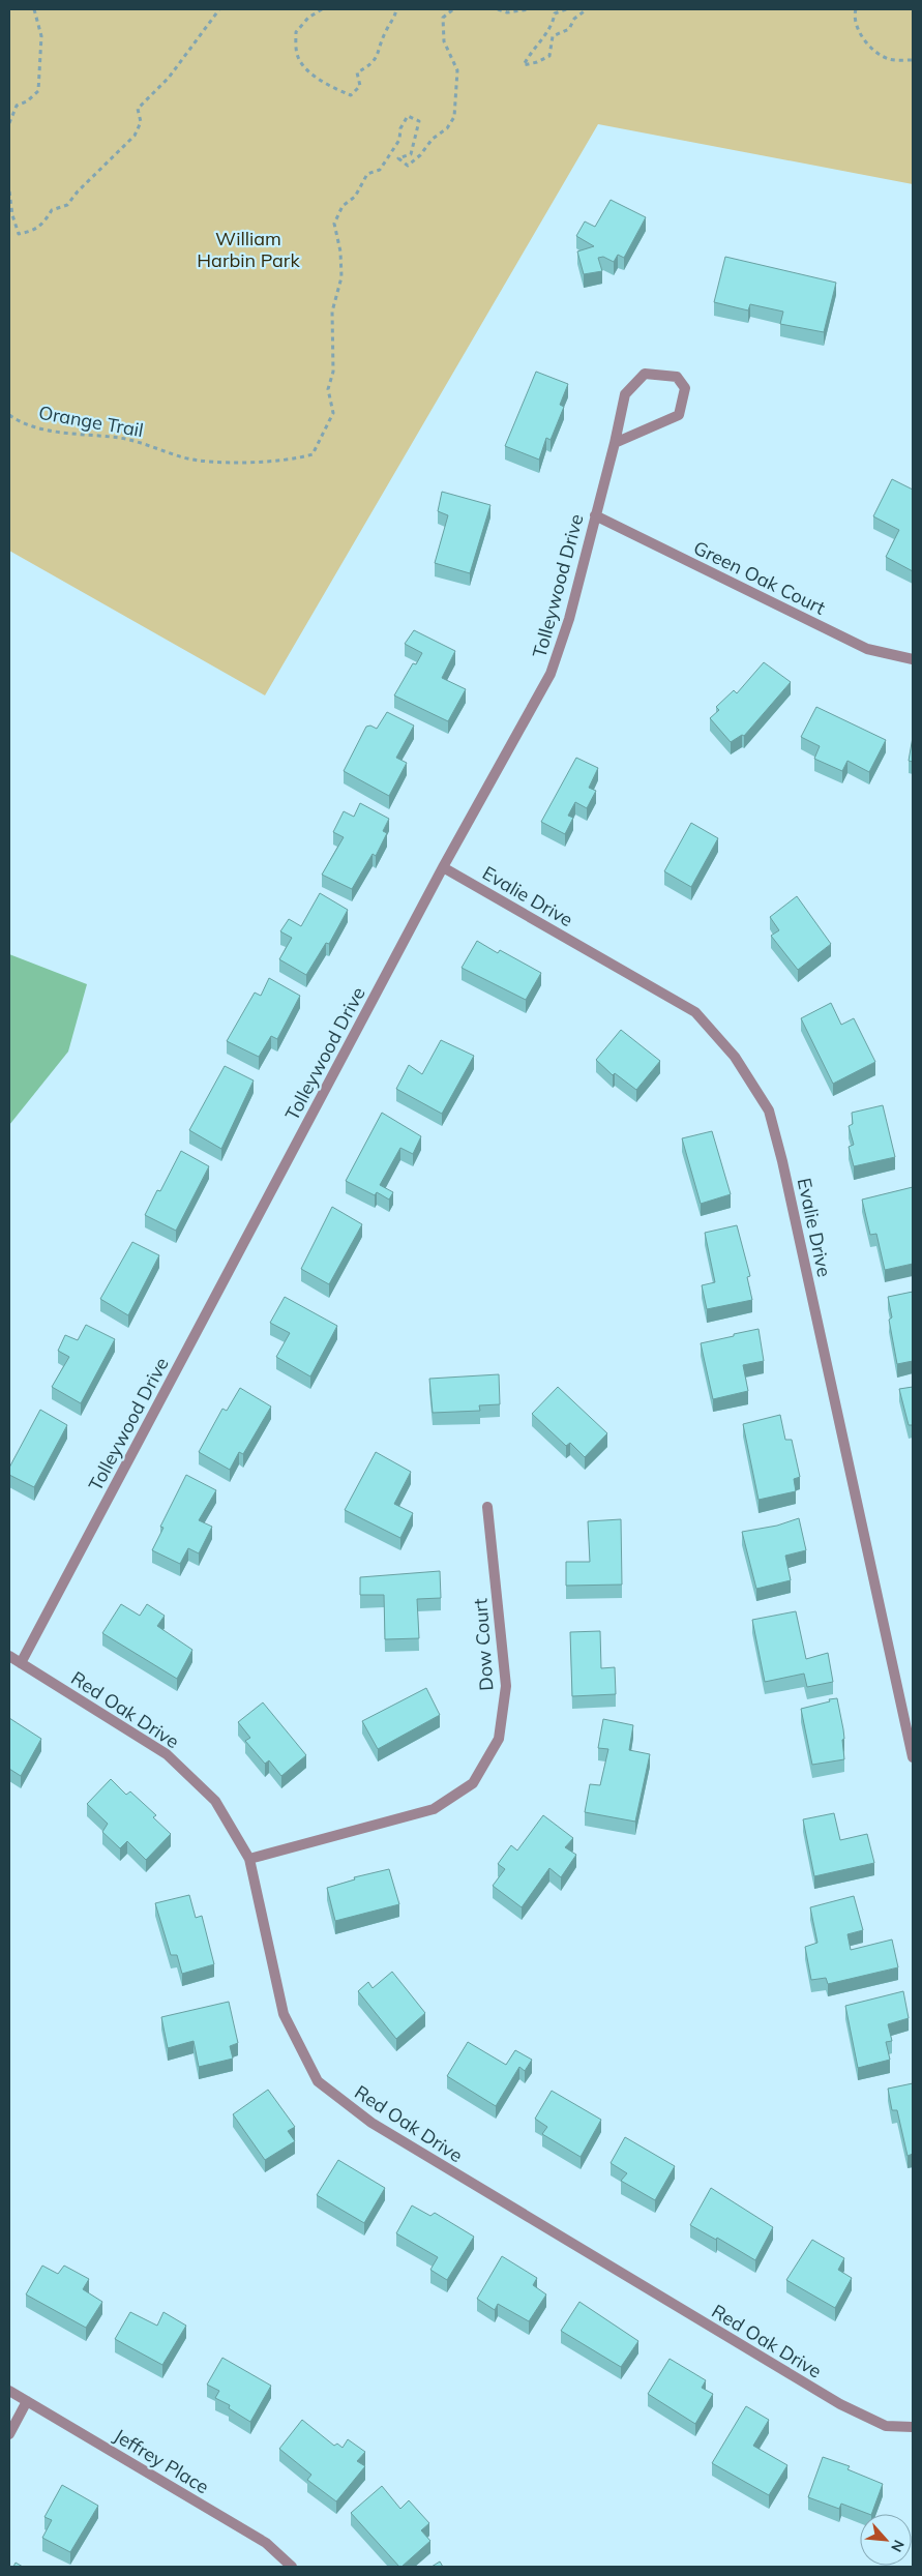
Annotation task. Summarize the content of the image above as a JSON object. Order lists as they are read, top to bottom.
{
  "streets": {
    "street": [
      "Green Oak Court",
      "Tolleywood Drive",
      "Evalie Drive",
      "Dow Court",
      "Red Oak Drive",
      "Jeffrey Place"
    ],
    "path": ["Orange Trail"]
  },
  "crossings": [
    ["Green Oak Court", "Tolleywood Drive"],
    ["Tolleywood Drive", "Evalie Drive"],
    ["Tolleywood Drive", "Red Oak Drive"],
    ["Dow Court", "Red Oak Drive"]
  ],
  "parks": ["William Harbin Park"],
  "north": "bottom right"
}
